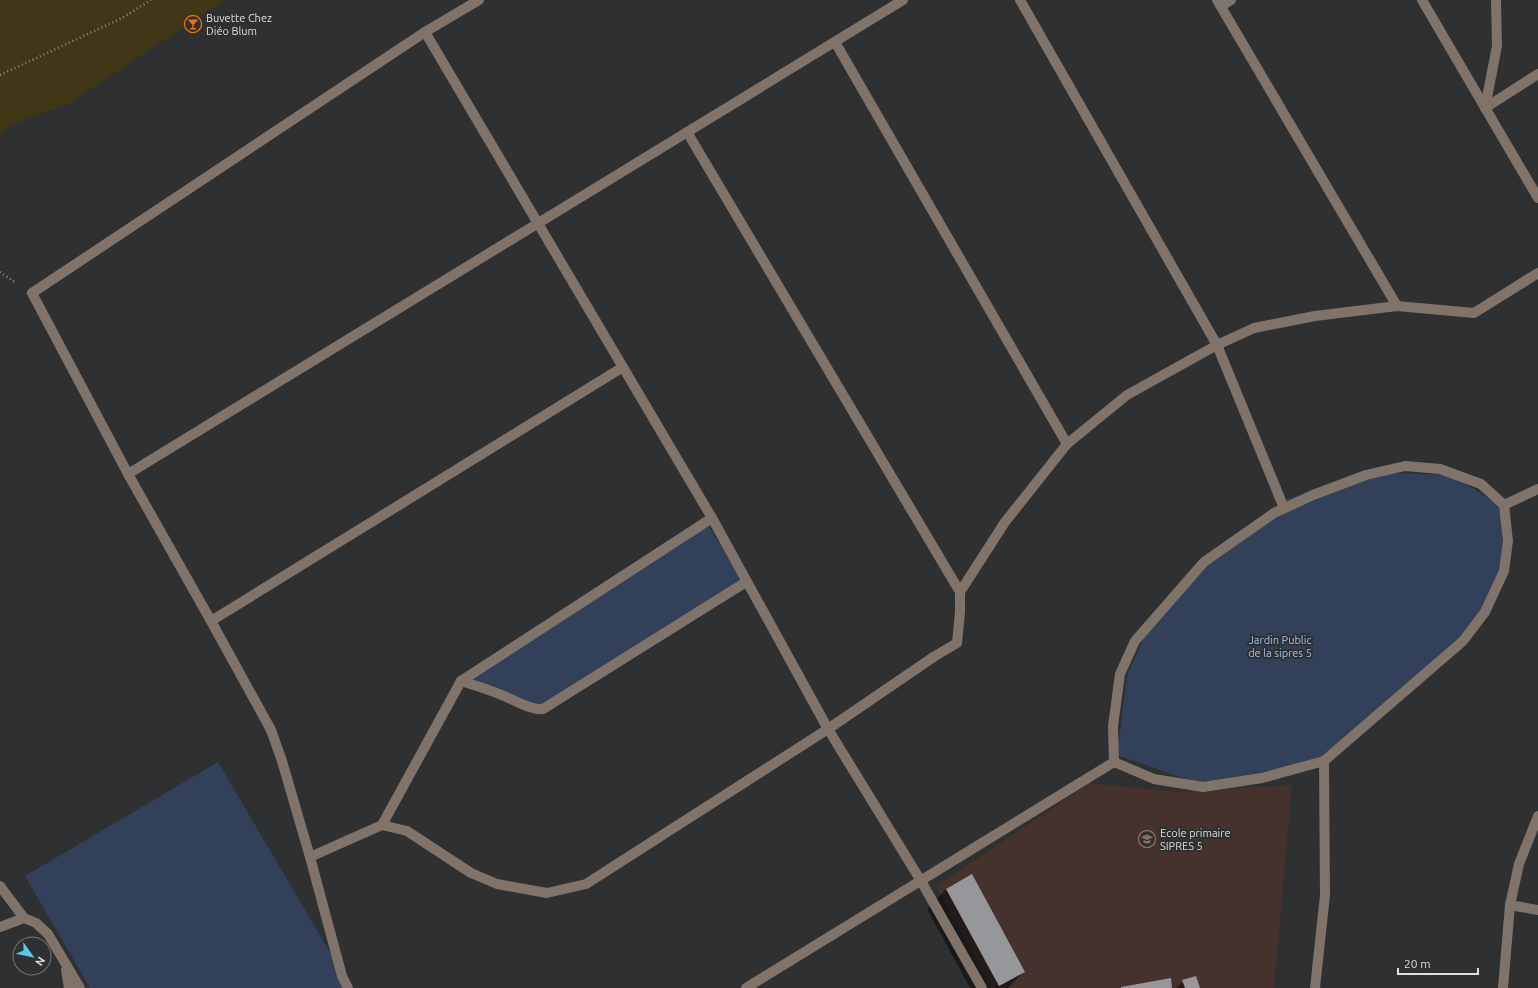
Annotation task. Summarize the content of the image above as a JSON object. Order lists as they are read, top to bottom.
{
  "parks": ["Jardin Public de la sipres 5"],
  "places": {
    "bar": ["Buvette Chez Diéo Blum"],
    "school or university": ["Ecole primaire SIPRES 5"]
  },
  "scale_bar": "20 m",
  "north": "bottom right"
}
